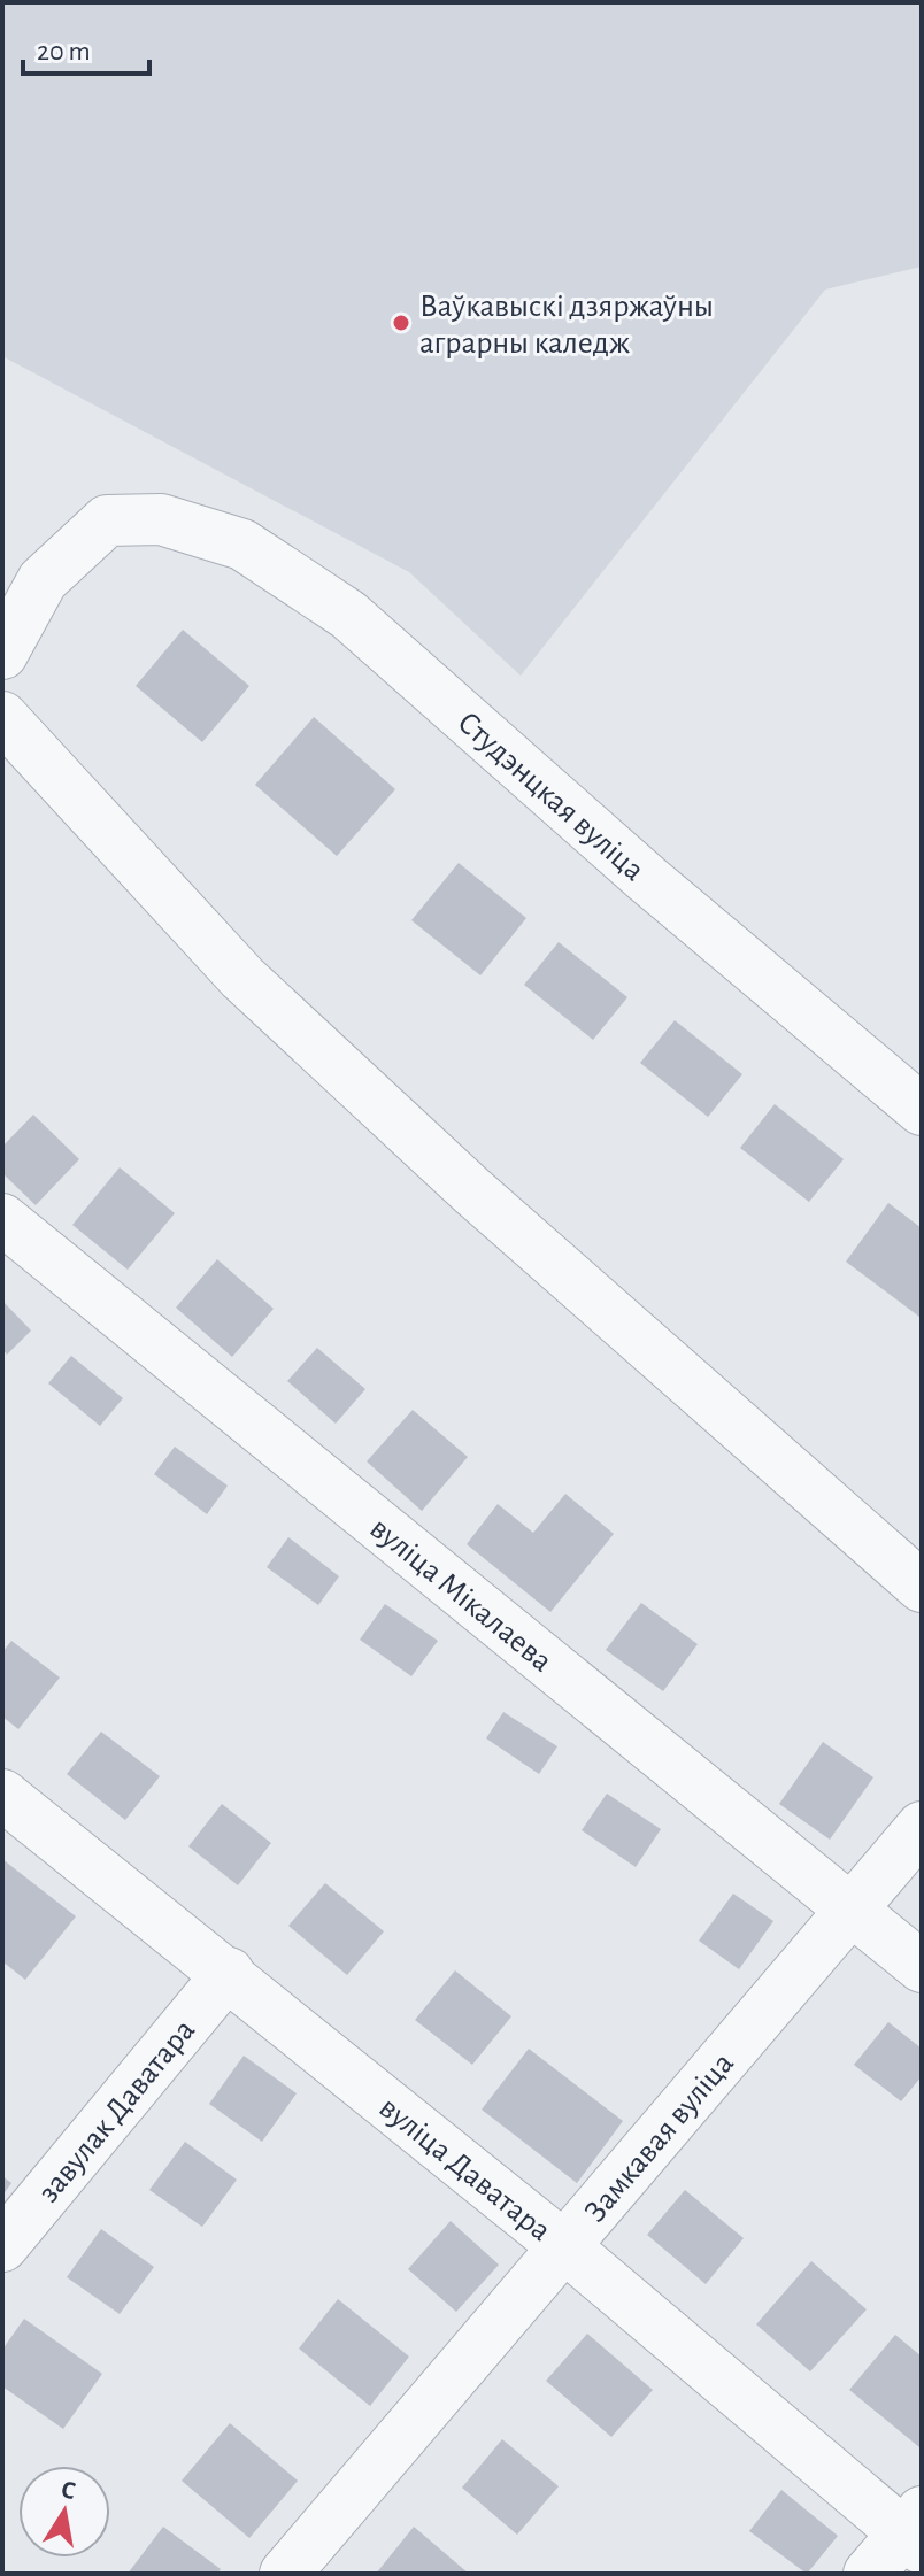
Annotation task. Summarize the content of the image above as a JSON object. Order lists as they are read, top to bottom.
{
  "streets": {
    "street": [
      "Студэнцкая вуліца",
      "вуліца Мікалаева",
      "завулак Даватара",
      "Замкавая вуліца",
      "вуліца Даватара"
    ]
  },
  "crossings": [
    ["вуліца Мікалаева", "Замкавая вуліца"],
    ["завулак Даватара", "вуліца Даватара"],
    ["Замкавая вуліца", "вуліца Даватара"]
  ],
  "places": ["Ваўкавыскі дзяржаўны аграрны каледж"],
  "scale_bar": "20 m",
  "north": "top"
}
